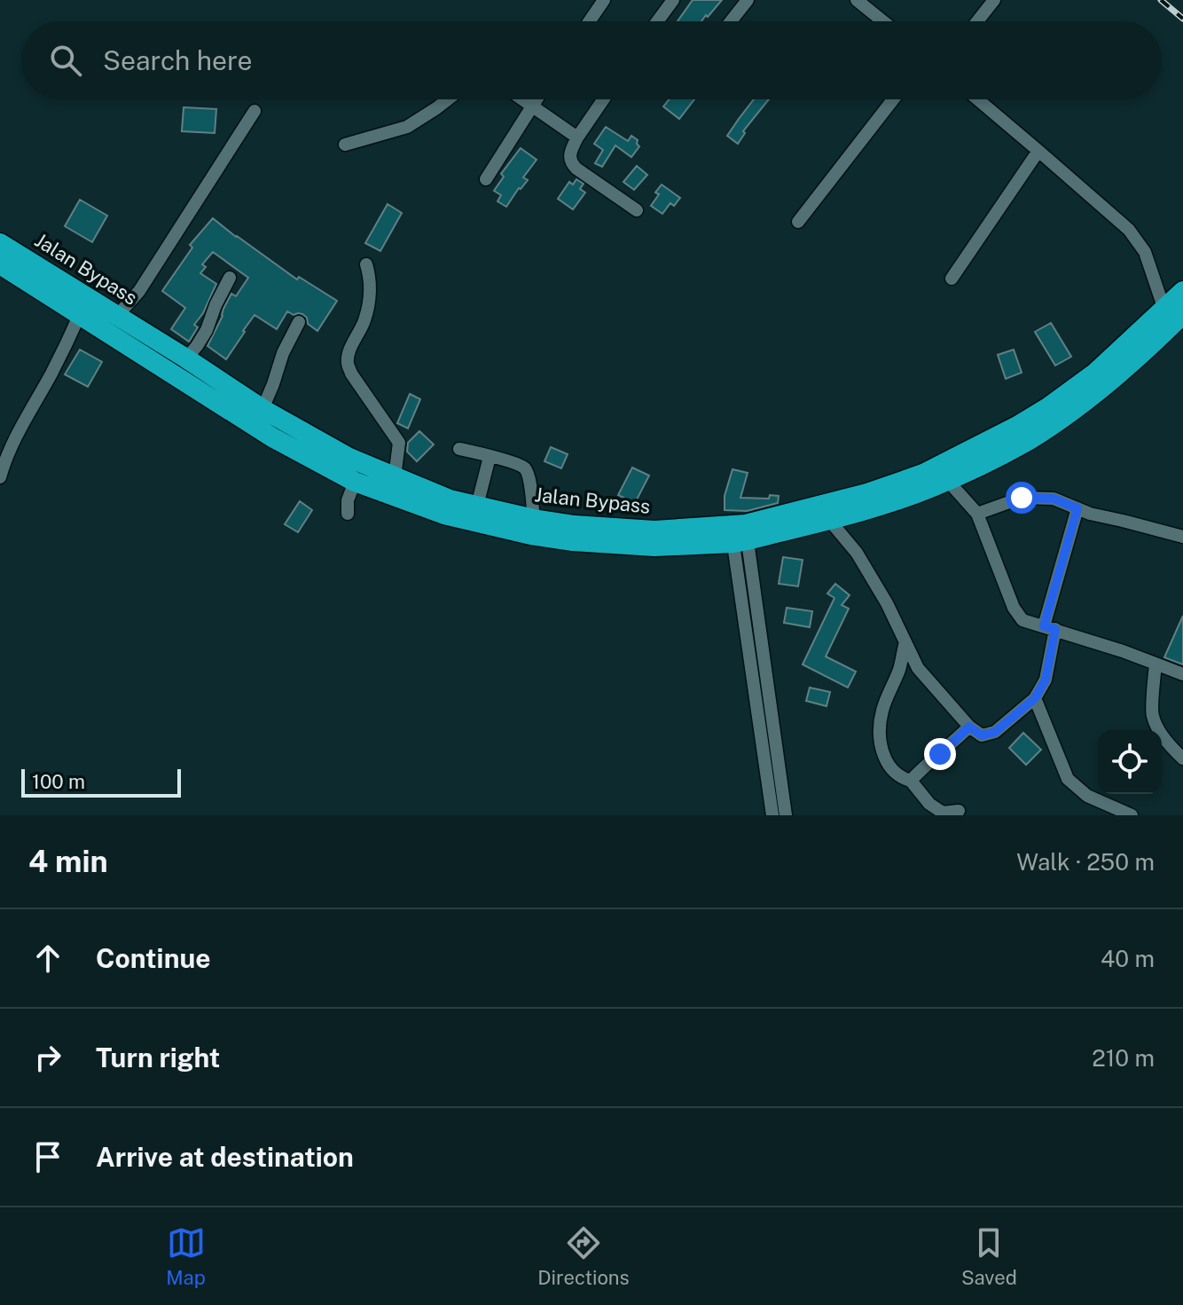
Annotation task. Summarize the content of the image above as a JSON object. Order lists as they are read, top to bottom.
{
  "streets": {
    "highway": ["Jalan Bypass"]
  },
  "scale_bar": "100 m",
  "page": {
    "search": "Search here",
    "scale": "100 m",
    "heading": ["4 min", "Walk · 250 m"],
    "list": [
      ["Continue", "40 m"],
      ["Turn right", "210 m"],
      "Arrive at destination"
    ],
    "nav": ["Map", "Directions", "Saved"]
  }
}
